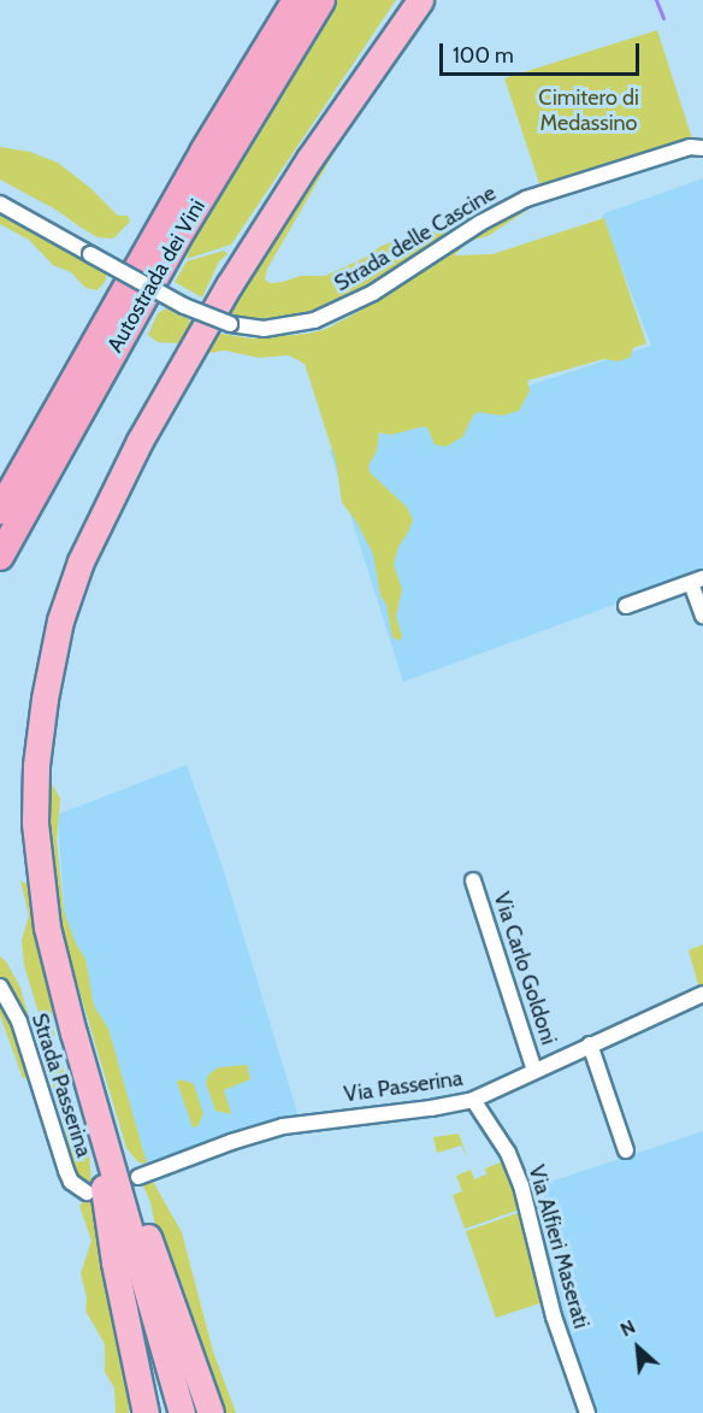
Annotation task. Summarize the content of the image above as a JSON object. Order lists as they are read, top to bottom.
{
  "streets": {
    "highway": ["Autostrada dei Vini"],
    "street": [
      "Strada delle Cascine",
      "Via Carlo Goldoni",
      "Strada Passerina",
      "Via Passerina",
      "Via Alfieri Maserati"
    ]
  },
  "crossings": [
    ["Via Carlo Goldoni", "Via Passerina"],
    ["Via Passerina", "Via Alfieri Maserati"]
  ],
  "parks": ["Cimitero di Medassino"],
  "scale_bar": "100 m",
  "north": "top left"
}
